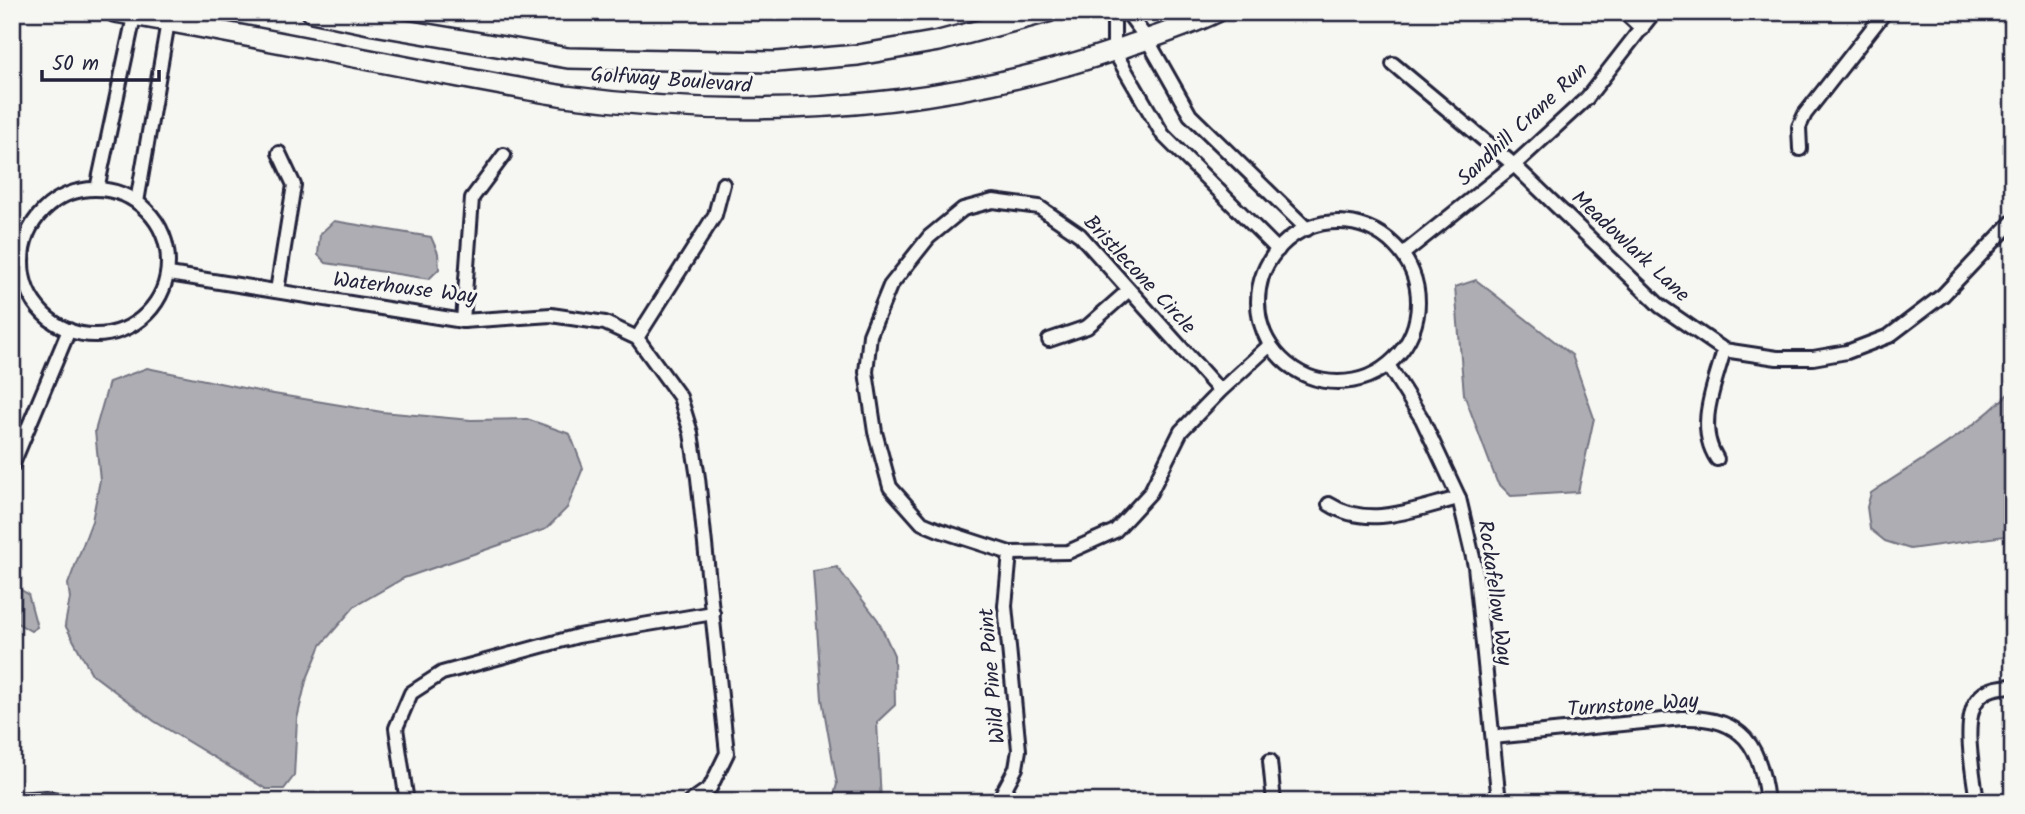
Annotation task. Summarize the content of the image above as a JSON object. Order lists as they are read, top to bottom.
{
  "streets": {
    "street": [
      "Golfway Boulevard",
      "Sandhill Crane Run",
      "Meadowlark Lane",
      "Bristlecone Circle",
      "Waterhouse Way",
      "Rockafellow Way",
      "Wild Pine Point",
      "Turnstone Way"
    ]
  },
  "crossings": [
    ["Sandhill Crane Run", "Meadowlark Lane"],
    ["Sandhill Crane Run", "Bristlecone Circle"],
    ["Sandhill Crane Run", "Rockafellow Way"],
    ["Bristlecone Circle", "Rockafellow Way"],
    ["Bristlecone Circle", "Wild Pine Point"],
    ["Rockafellow Way", "Turnstone Way"]
  ],
  "scale_bar": "50 m"
}
